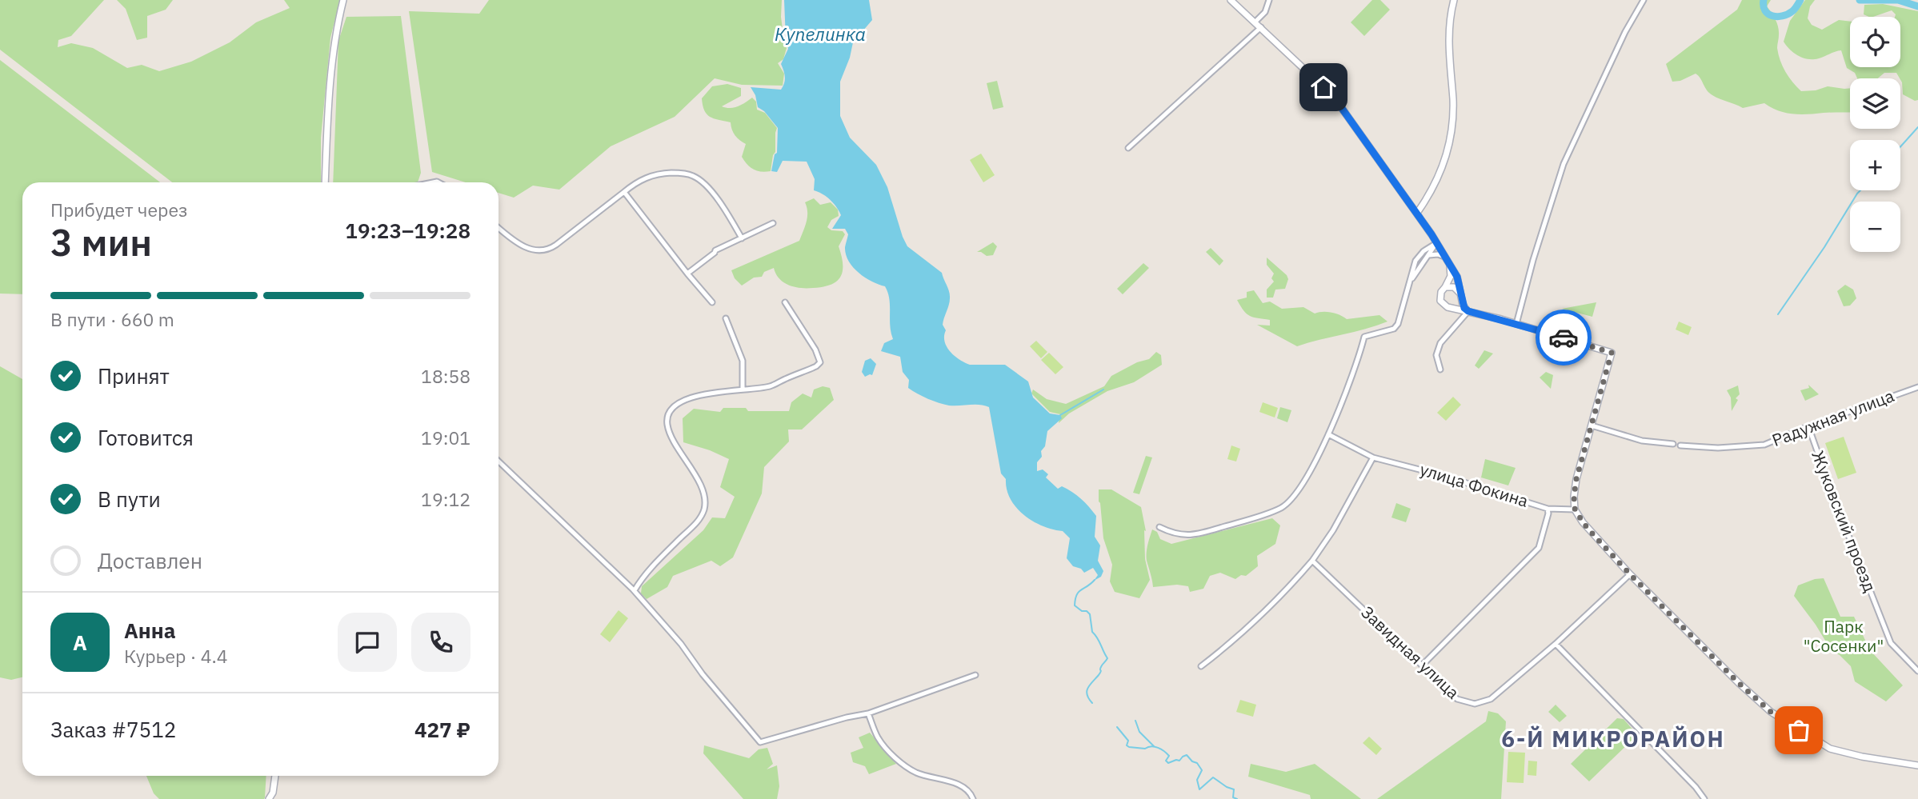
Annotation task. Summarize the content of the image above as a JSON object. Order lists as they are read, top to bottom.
{
  "streets": {
    "street": [
      "Радужная улица",
      "улица Фокина",
      "Жуковский проезд",
      "Завидная улица"
    ]
  },
  "crossings": [
    ["Радужная улица", "Жуковский проезд"]
  ],
  "districts": ["6-Й МИКРОРАЙОН"],
  "water": ["Купелинка"],
  "parks": ["Парк \"Сосенки\""],
  "page": {
    "map_buttons": ["+", "−"],
    "heading": ["3 мин", "Прибудет через", "19:23–19:28"],
    "panel": [
      "Анна",
      "Курьер · 4.4",
      "Заказ #7512",
      "427 ₽"
    ],
    "bar": "В пути · 660 m",
    "list": [
      ["Принят", "18:58"],
      ["Готовится", "19:01"],
      ["В пути", "19:12"],
      "Доставлен"
    ],
    "round": "А"
  }
}
